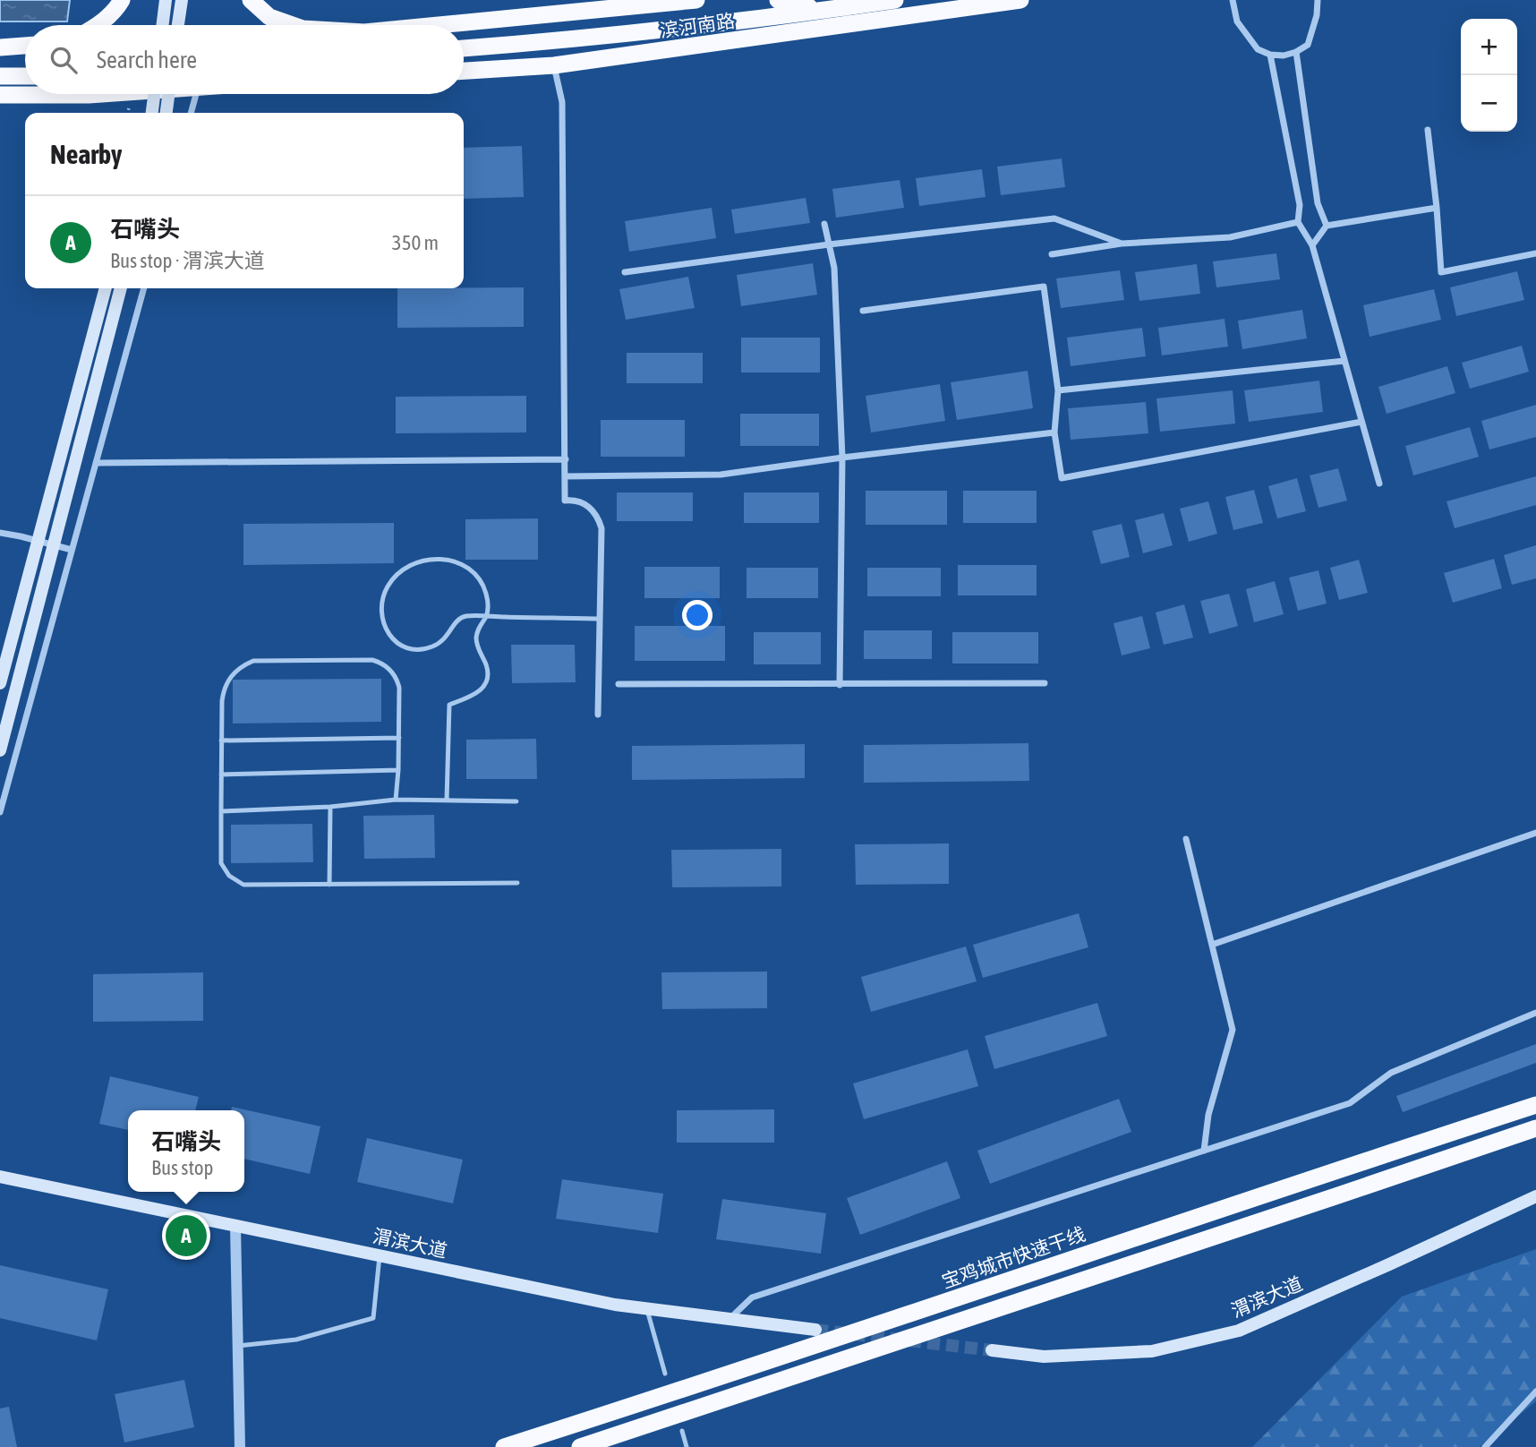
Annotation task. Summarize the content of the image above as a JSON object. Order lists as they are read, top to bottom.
{
  "streets": {
    "highway": ["滨河南路", "宝鸡城市快速干线"],
    "main road": ["渭滨大道"]
  },
  "page": {
    "map_buttons": ["+", "−"],
    "search": "Search here",
    "heading": "Nearby",
    "list": [
      {
        "mark": "A",
        "name": "石嘴头",
        "note": "Bus stop · 渭滨大道",
        "value": "350 m"
      }
    ],
    "popup": ["石嘴头", "Bus stop"],
    "pins": "A"
  }
}
